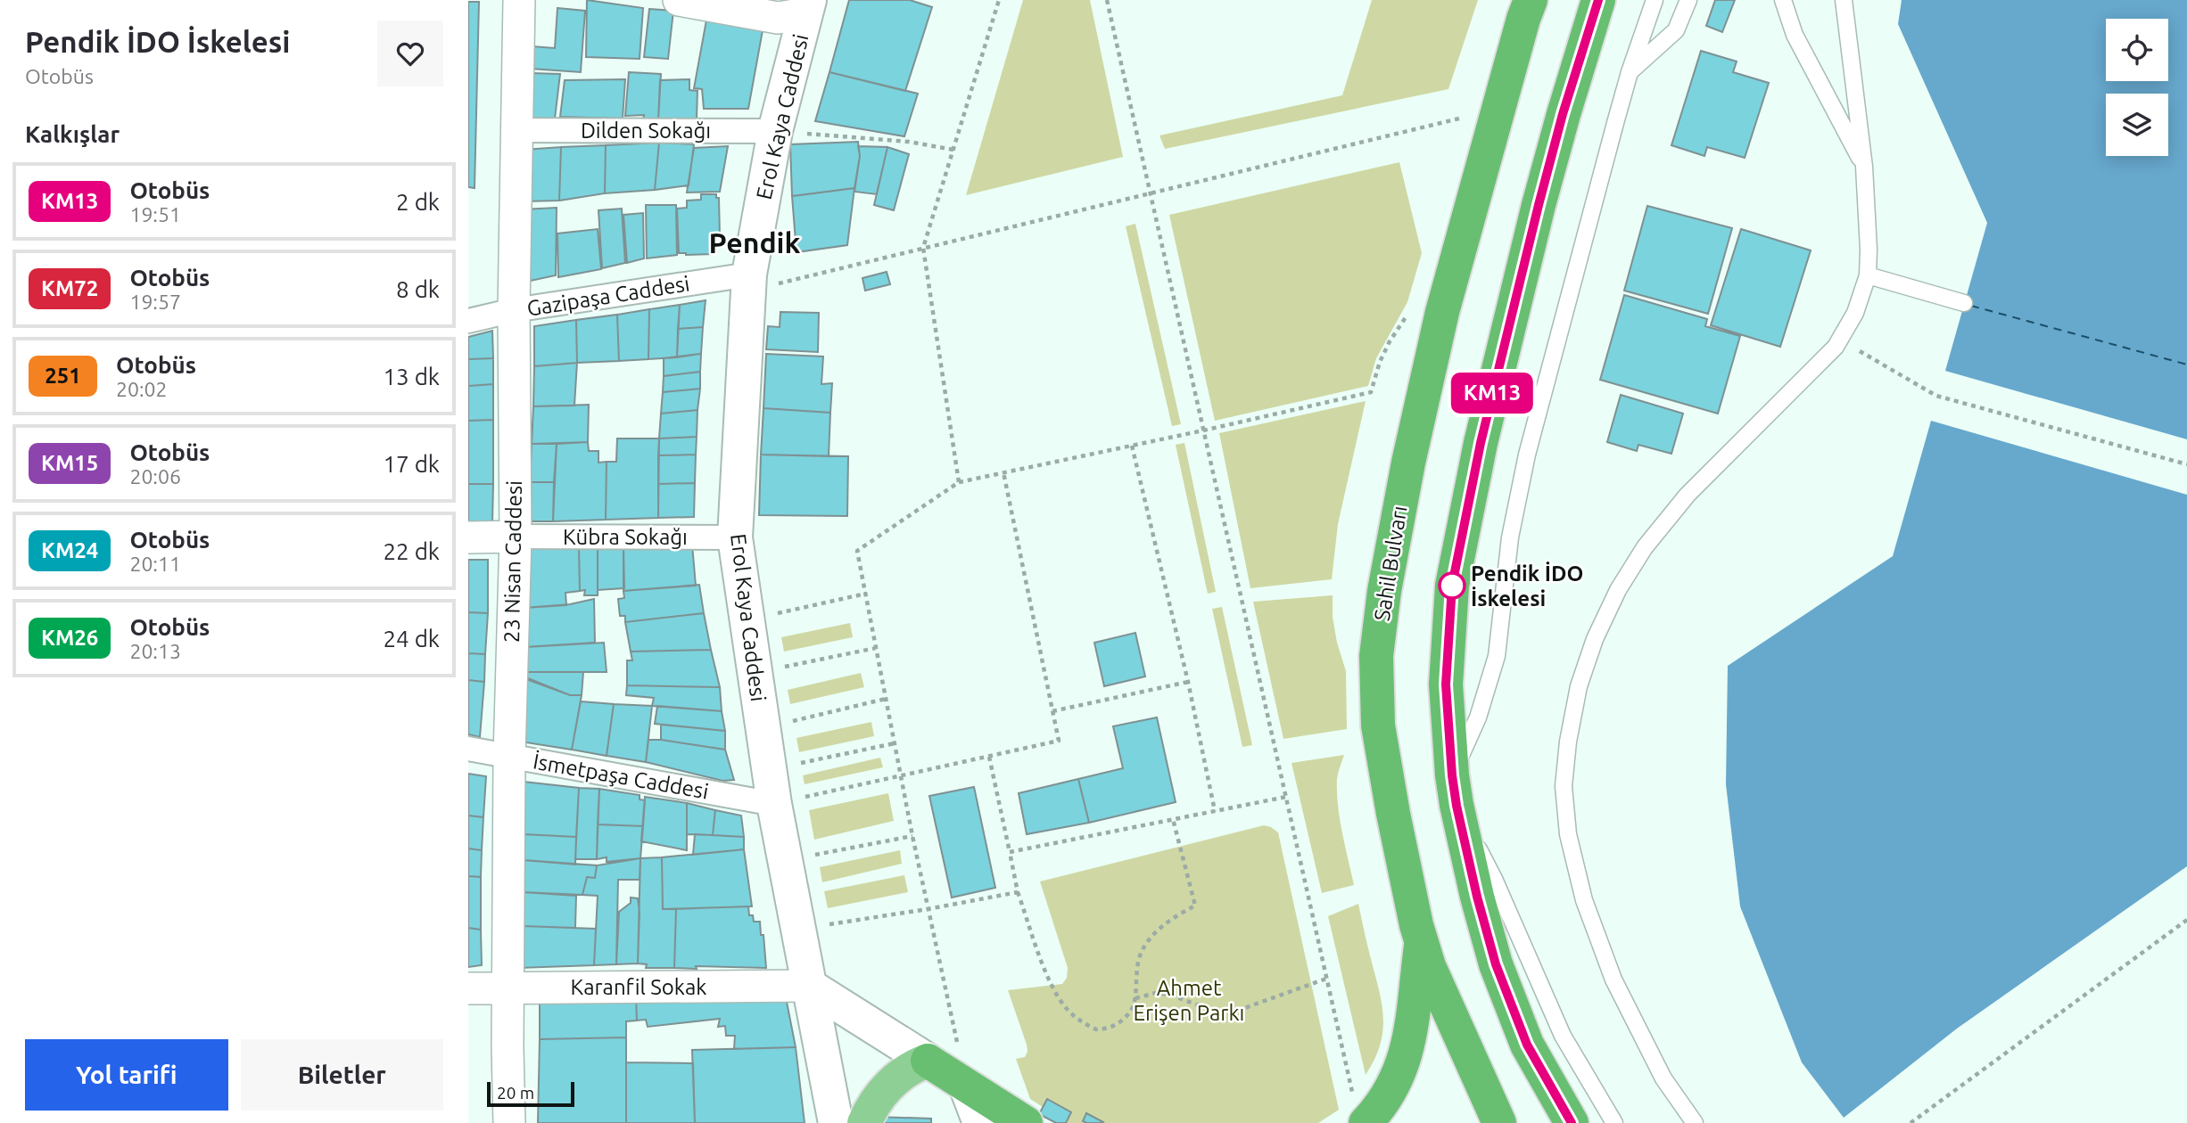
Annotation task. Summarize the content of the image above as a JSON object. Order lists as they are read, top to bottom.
{
  "streets": {
    "highway": ["Sahil Bulvarı"],
    "street": [
      "Erol Kaya Caddesi",
      "Dilden Sokağı",
      "Gazipaşa Caddesi",
      "Kübra Sokağı",
      "23 Nisan Caddesi",
      "İsmetpaşa Caddesi",
      "Karanfil Sokak"
    ]
  },
  "crossings": [
    ["Erol Kaya Caddesi", "Dilden Sokağı"],
    ["Erol Kaya Caddesi", "Gazipaşa Caddesi"],
    ["Erol Kaya Caddesi", "Kübra Sokağı"],
    ["Erol Kaya Caddesi", "İsmetpaşa Caddesi"],
    ["Erol Kaya Caddesi", "Karanfil Sokak"],
    ["Dilden Sokağı", "23 Nisan Caddesi"],
    ["Gazipaşa Caddesi", "23 Nisan Caddesi"],
    ["Kübra Sokağı", "23 Nisan Caddesi"],
    ["23 Nisan Caddesi", "İsmetpaşa Caddesi"],
    ["23 Nisan Caddesi", "Karanfil Sokak"]
  ],
  "districts": ["Pendik"],
  "parks": ["Ahmet Erişen Parkı"],
  "places": ["Pendik İDO İskelesi"],
  "lines": ["bus line KM13"],
  "scale_bar": "20 m",
  "page": {
    "heading": [
      ["Pendik İDO İskelesi", "Otobüs"],
      "Kalkışlar"
    ],
    "on_map": "KM13",
    "list": [
      {
        "mark": "KM13",
        "name": "Otobüs",
        "note": "19:51",
        "value": "2 dk"
      },
      {
        "mark": "KM72",
        "name": "Otobüs",
        "note": "19:57",
        "value": "8 dk"
      },
      {
        "mark": "251",
        "name": "Otobüs",
        "note": "20:02",
        "value": "13 dk"
      },
      {
        "mark": "KM15",
        "name": "Otobüs",
        "note": "20:06",
        "value": "17 dk"
      },
      {
        "mark": "KM24",
        "name": "Otobüs",
        "note": "20:11",
        "value": "22 dk"
      },
      {
        "mark": "KM26",
        "name": "Otobüs",
        "note": "20:13",
        "value": "24 dk"
      }
    ],
    "buttons": ["Yol tarifi", "Biletler"],
    "scale": "20 m"
  }
}
